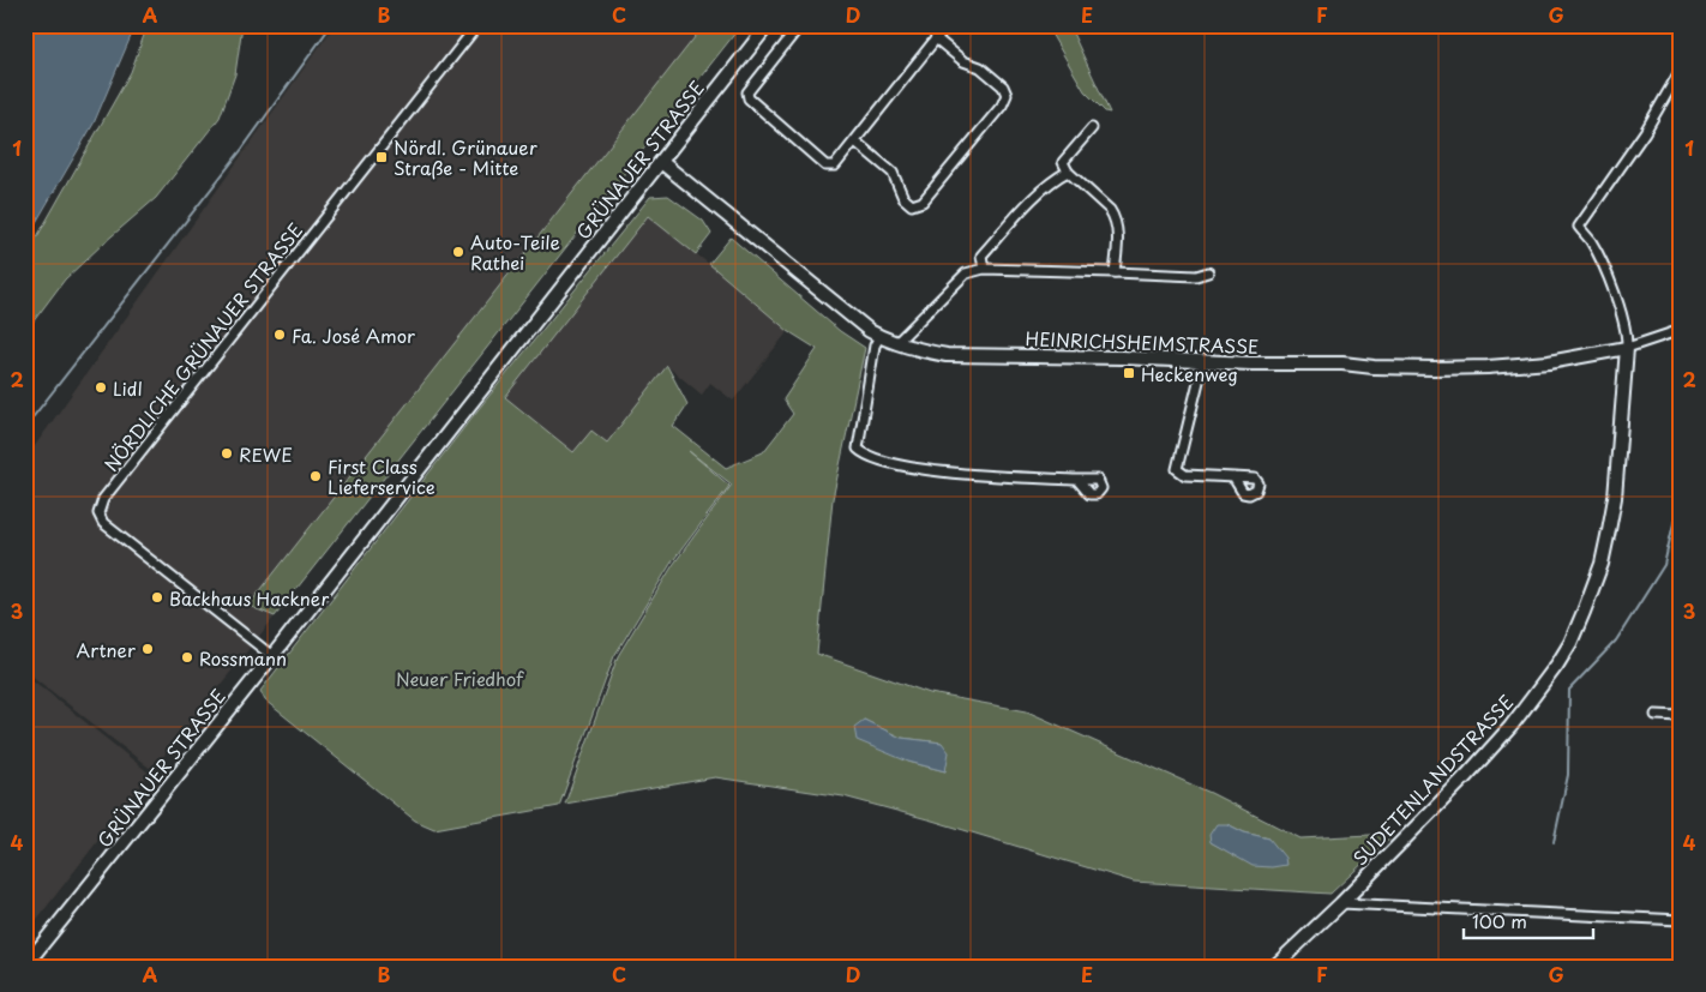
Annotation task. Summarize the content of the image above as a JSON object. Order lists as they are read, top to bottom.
{
  "streets": {
    "street": [
      "GRÜNAUER STRASSE",
      "HEINRICHSHEIMSTRASSE",
      "NÖRDLICHE GRÜNAUER STRASSE",
      "SUDETENLANDSTRASSE"
    ]
  },
  "crossings": [
    ["GRÜNAUER STRASSE", "HEINRICHSHEIMSTRASSE"],
    ["GRÜNAUER STRASSE", "NÖRDLICHE GRÜNAUER STRASSE"],
    ["HEINRICHSHEIMSTRASSE", "SUDETENLANDSTRASSE"]
  ],
  "parks": ["Neuer Friedhof"],
  "places": {
    "transit": ["Nördl. Grünauer Straße - Mitte", "Heckenweg"],
    "other": [
      "Auto-Teile Rathei",
      "Fa. José Amor",
      "Lidl",
      "REWE",
      "First Class Lieferservice",
      "Backhaus Hackner",
      "Artner",
      "Rossmann"
    ]
  },
  "scale_bar": "100 m",
  "grid": {
    "columns": [
      "A",
      "B",
      "C",
      "D",
      "E",
      "F",
      "G"
    ],
    "rows": [
      "1",
      "2",
      "3",
      "4"
    ]
  }
}
